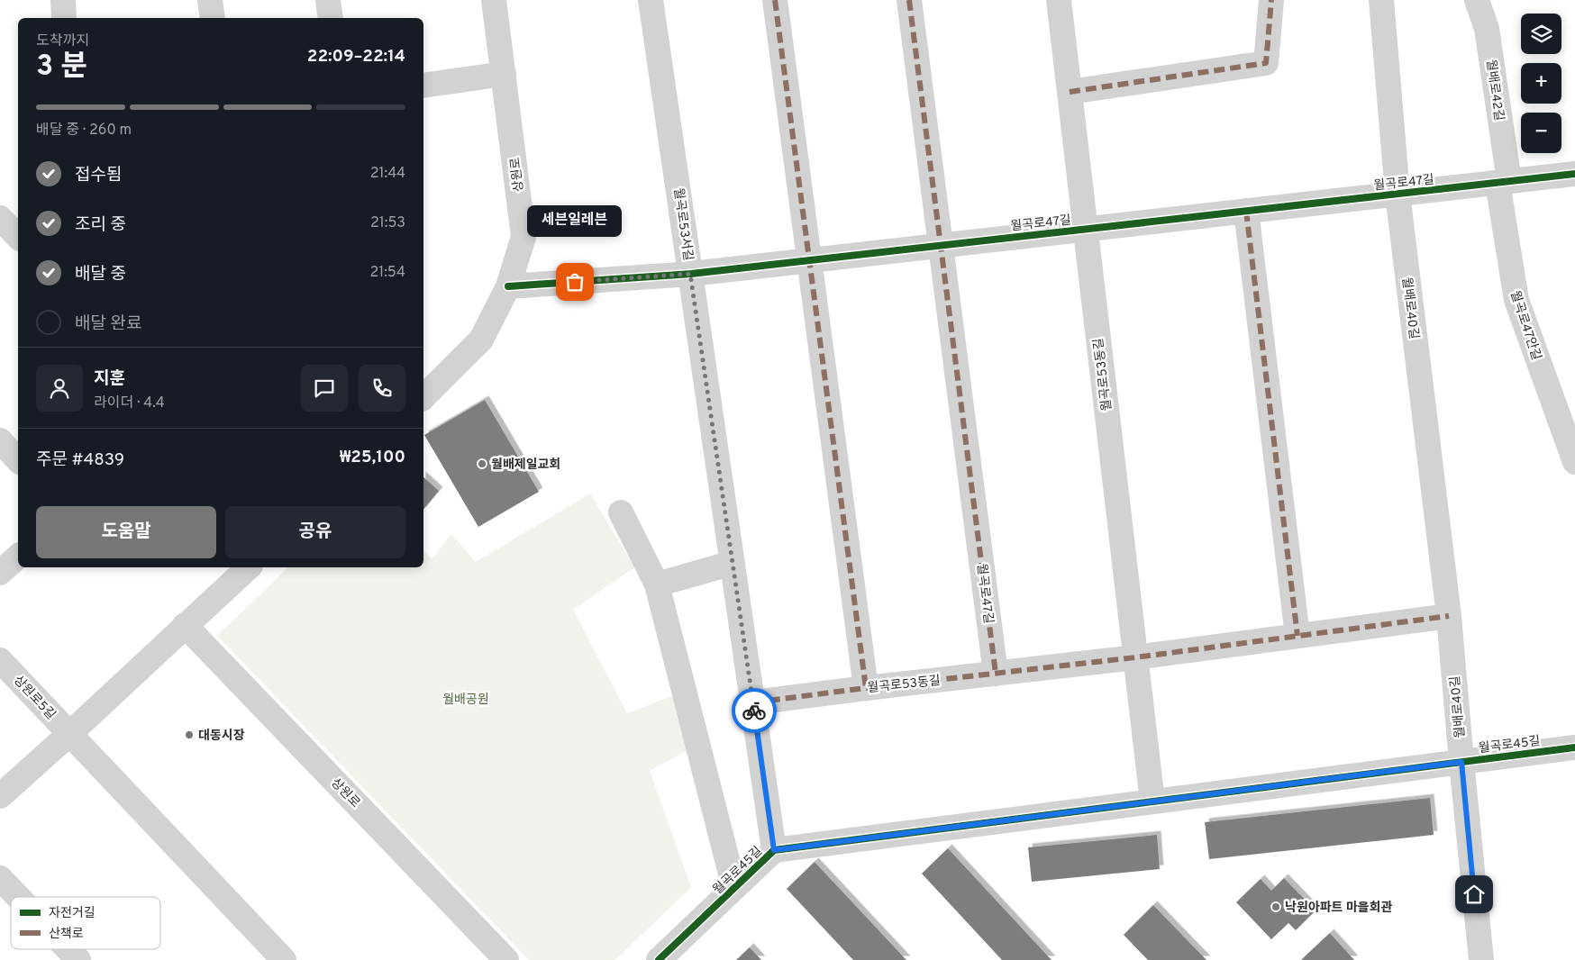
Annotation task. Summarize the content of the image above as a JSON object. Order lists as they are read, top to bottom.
{
  "streets": {
    "street": [
      "월배로42길",
      "상원로",
      "월곡로47길",
      "월곡로53서길",
      "월배로40길",
      "월곡로47안길",
      "월곡로53동길",
      "상원로5길",
      "월곡로45길"
    ]
  },
  "crossings": [
    ["월배로42길", "월곡로47길"],
    ["월배로42길", "월곡로47안길"],
    ["상원로", "월곡로47길"],
    ["월곡로47길", "월곡로53서길"],
    ["월곡로47길", "월배로40길"],
    ["월곡로47길", "월곡로47안길"],
    ["월곡로47길", "월곡로53동길"],
    ["월곡로53서길", "월곡로53동길"],
    ["월곡로53서길", "월곡로45길"],
    ["월배로40길", "월곡로45길"],
    ["월곡로53동길", "월곡로45길"]
  ],
  "parks": ["월배공원"],
  "places": [
    "세븐일레븐",
    "월배제일교회",
    "대동시장",
    "낙원아파트 마을회관"
  ],
  "legend": ["자전거길", "산책로"],
  "page": {
    "map_buttons": ["+", "−"],
    "heading": ["3 분", "도착까지", "22:09–22:14"],
    "panel": [
      "지훈",
      "라이더 · 4.4",
      "주문 #4839",
      "₩25,100"
    ],
    "bar": "배달 중 · 260 m",
    "list": [
      ["접수됨", "21:44"],
      ["조리 중", "21:53"],
      ["배달 중", "21:54"],
      "배달 완료"
    ],
    "bubble": "세븐일레븐",
    "buttons": ["도움말", "공유"]
  }
}
